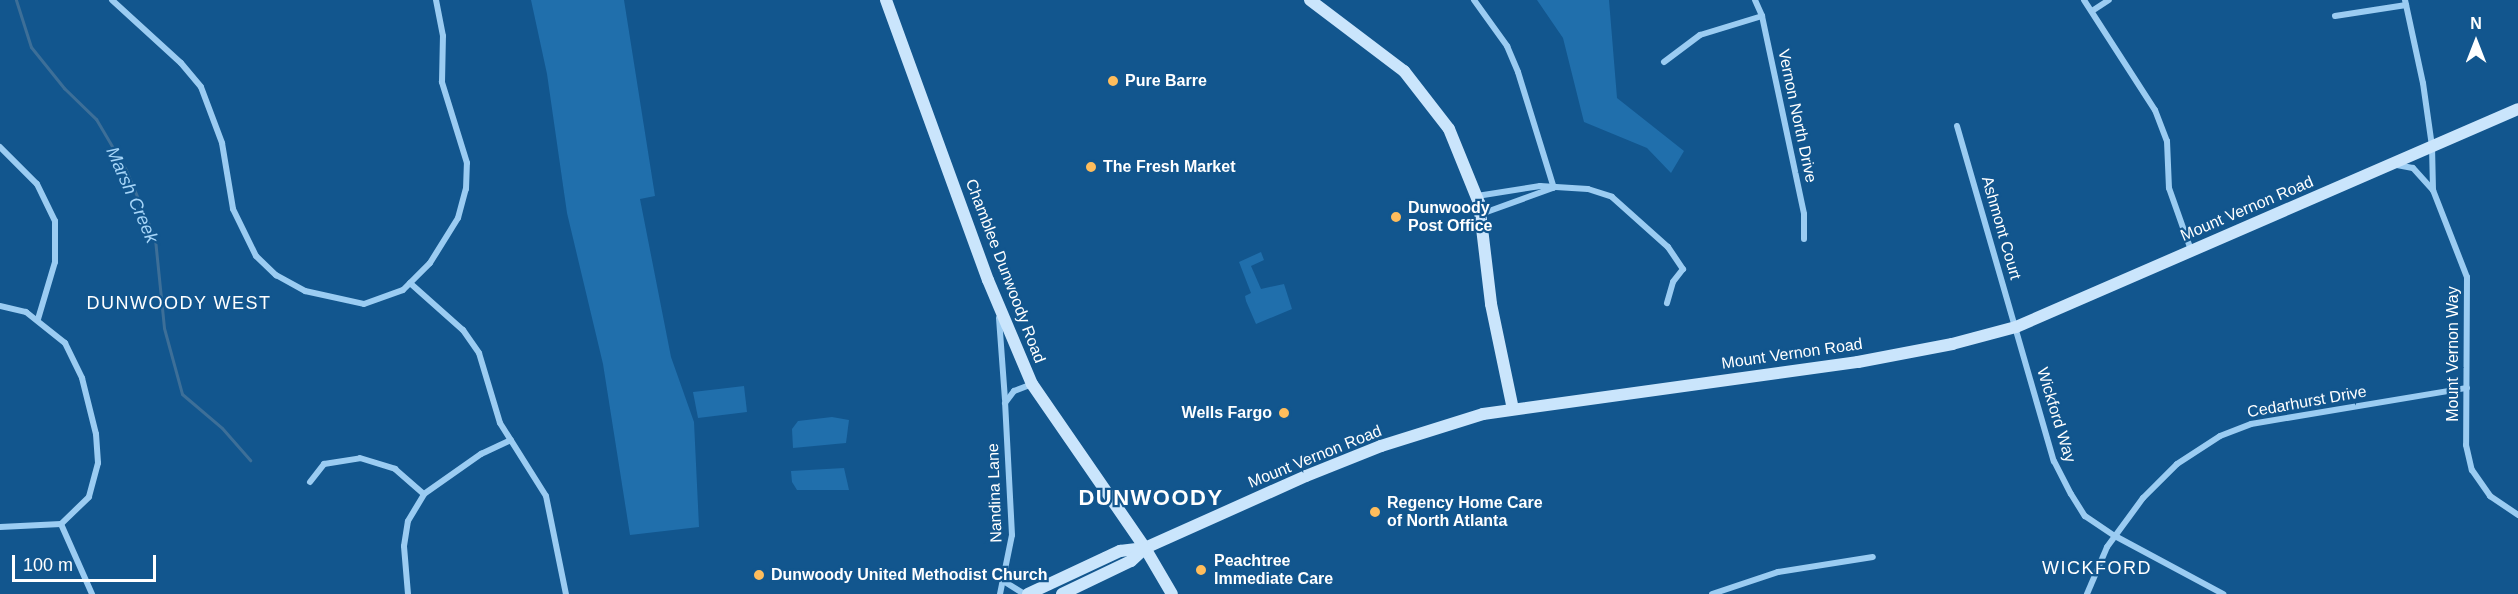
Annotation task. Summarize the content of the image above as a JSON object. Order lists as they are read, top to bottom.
{
  "streets": {
    "main road": ["Mount Vernon Road", "Chamblee Dunwoody Road"],
    "street": [
      "Vernon North Drive",
      "Ashmont Court",
      "Mount Vernon Way",
      "Cedarhurst Drive",
      "Wickford Way",
      "Nandina Lane"
    ]
  },
  "crossings": [
    ["Mount Vernon Road", "Ashmont Court"],
    ["Mount Vernon Road", "Chamblee Dunwoody Road"],
    ["Mount Vernon Road", "Mount Vernon Way"],
    ["Mount Vernon Road", "Wickford Way"],
    ["Ashmont Court", "Wickford Way"],
    ["Chamblee Dunwoody Road", "Nandina Lane"],
    ["Mount Vernon Way", "Cedarhurst Drive"],
    ["Cedarhurst Drive", "Wickford Way"]
  ],
  "districts": ["DUNWOODY WEST", "DUNWOODY", "WICKFORD"],
  "water": ["Marsh Creek"],
  "places": [
    "Pure Barre",
    "The Fresh Market",
    "Dunwoody Post Office",
    "Wells Fargo",
    "Regency Home Care of North Atlanta",
    "Peachtree Immediate Care",
    "Dunwoody United Methodist Church"
  ],
  "scale_bar": "100 m",
  "north": "top"
}
